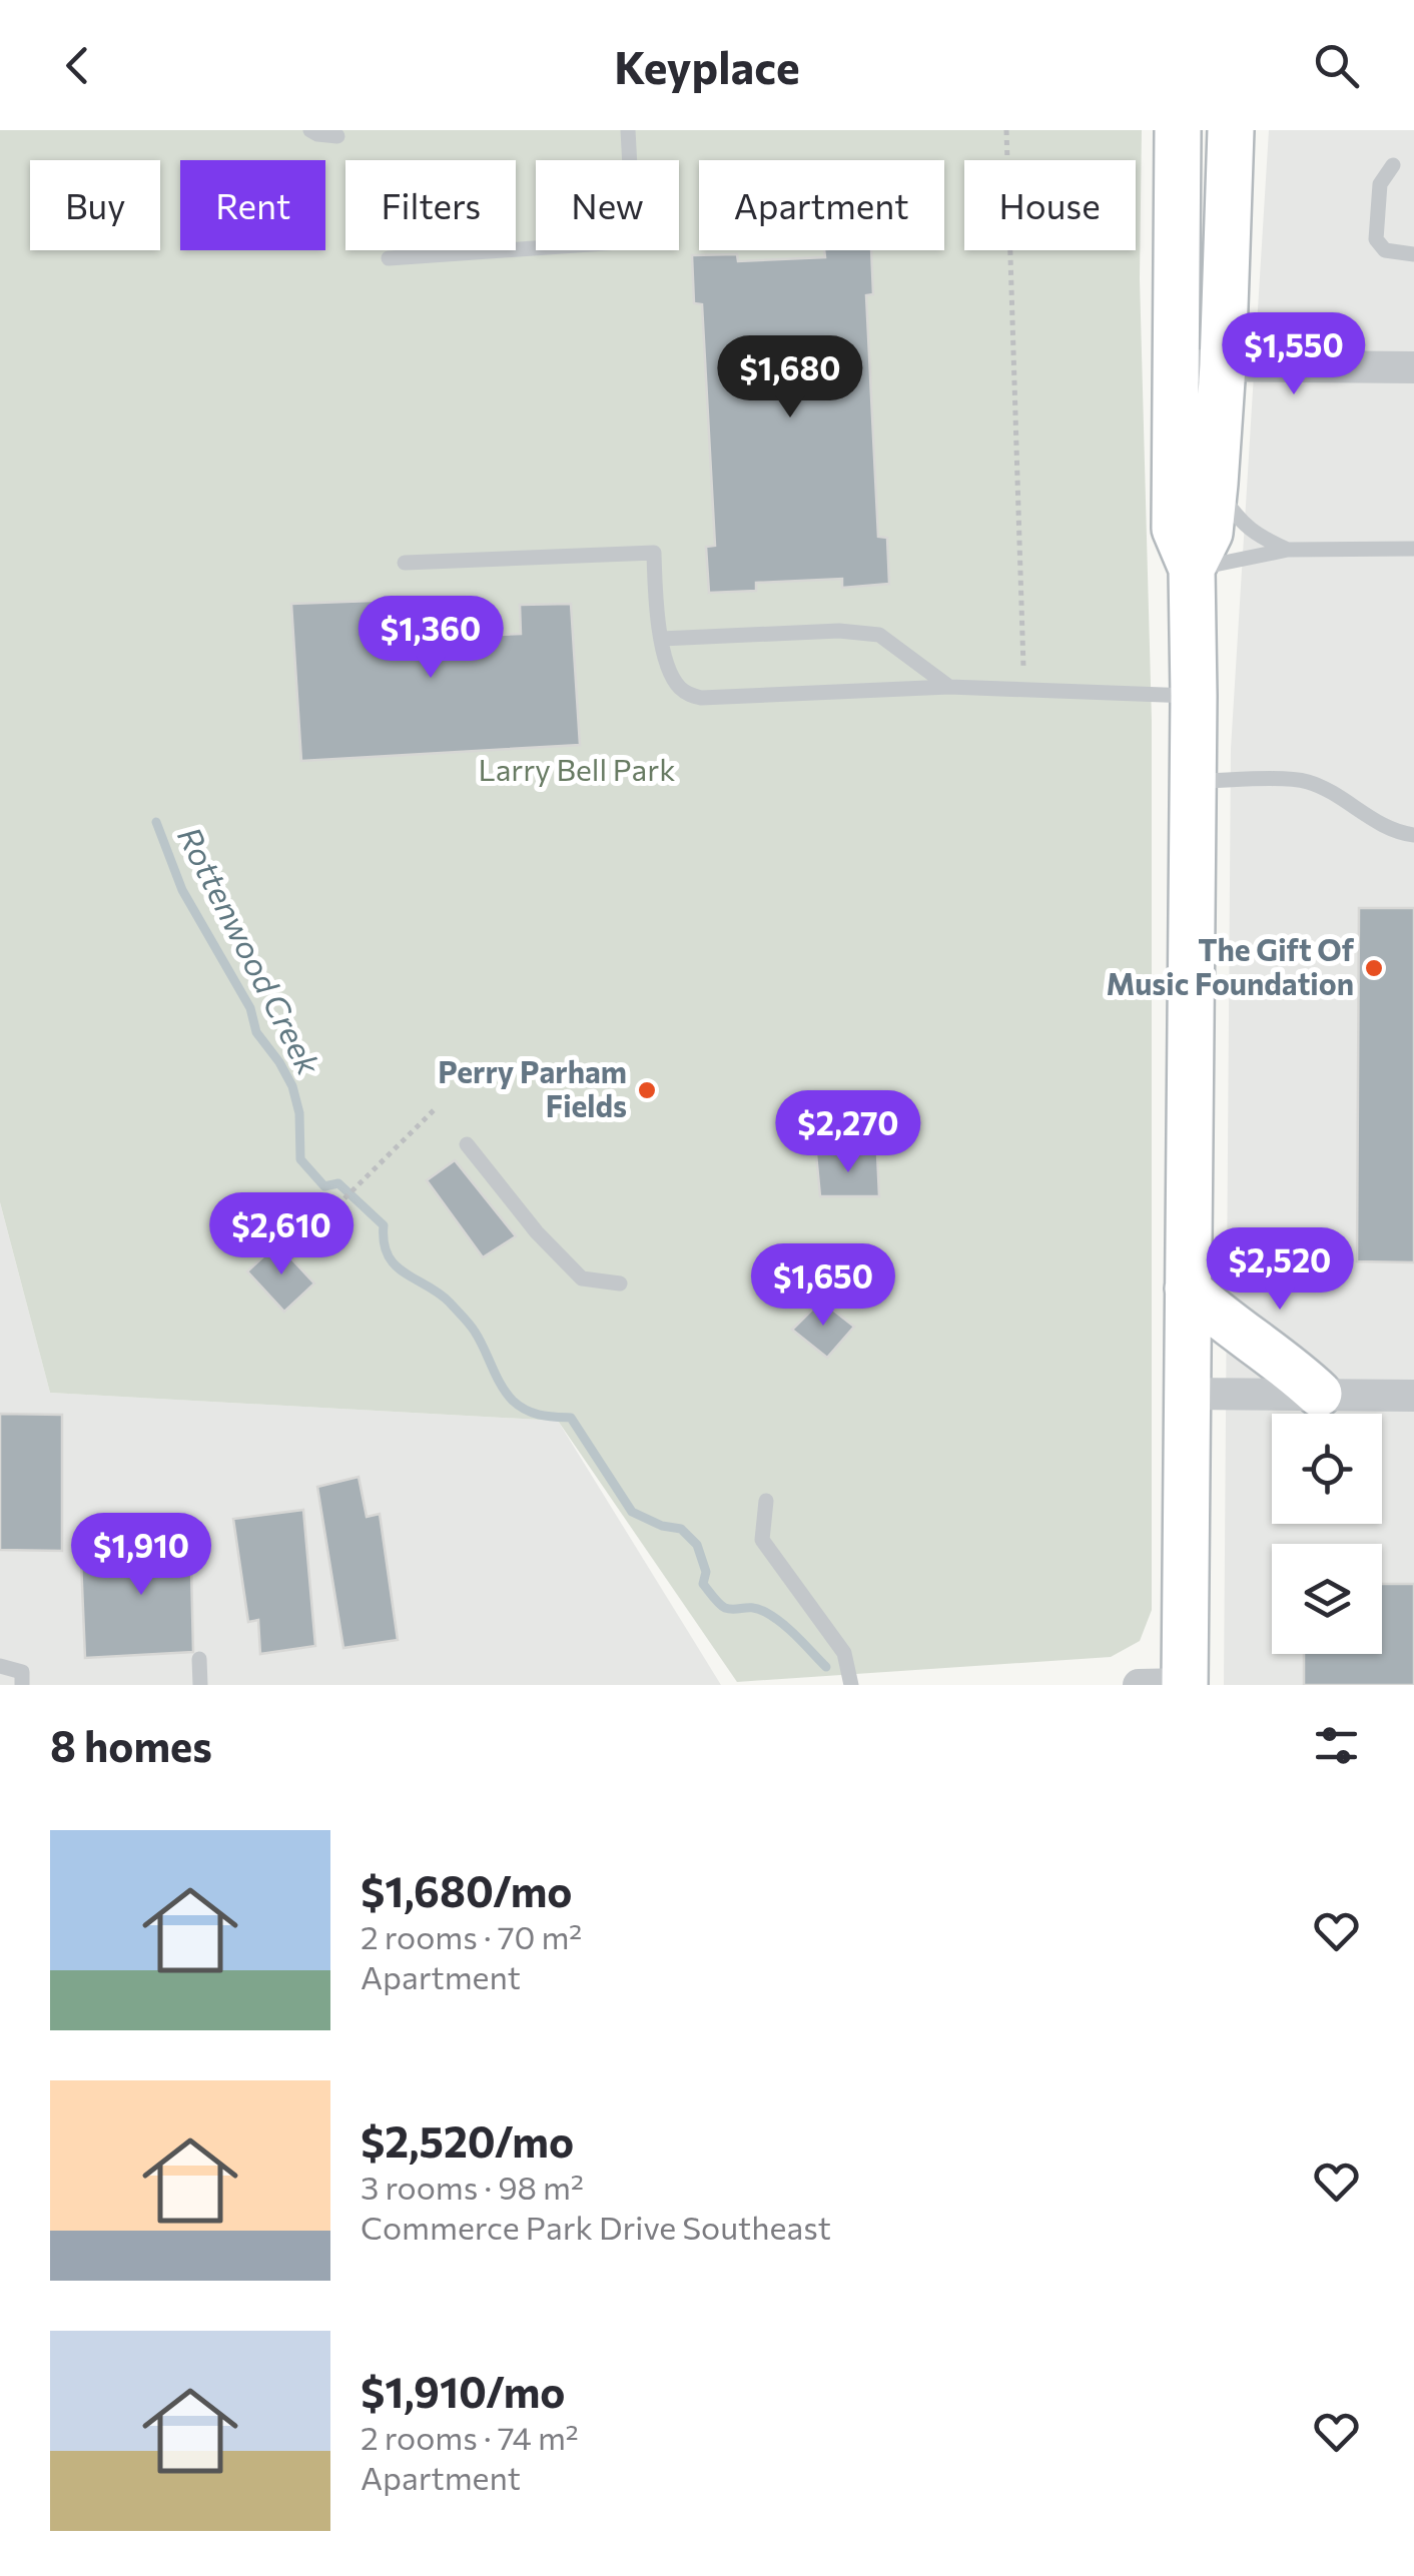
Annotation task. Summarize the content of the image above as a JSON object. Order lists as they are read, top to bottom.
{
  "water": ["Rottenwood Creek"],
  "parks": ["Larry Bell Park"],
  "places": ["The Gift Of Music Foundation", "Perry Parham Fields"],
  "page": {
    "header": "Keyplace",
    "chip": [
      "Buy",
      "Rent",
      "Filters",
      "New",
      "Apartment",
      "House"
    ],
    "price": [
      "$1,550",
      "$1,680",
      "$1,360",
      "$2,270",
      "$2,610",
      "$2,520",
      "$1,650",
      "$1,910"
    ],
    "heading": "8 homes",
    "list": [
      {
        "name": "$1,680/mo",
        "note": "2 rooms · 70 m² · Apartment"
      },
      {
        "name": "$2,520/mo",
        "note": "3 rooms · 98 m² · Commerce Park Drive Southeast"
      },
      {
        "name": "$1,910/mo",
        "note": "2 rooms · 74 m² · Apartment"
      }
    ]
  }
}
